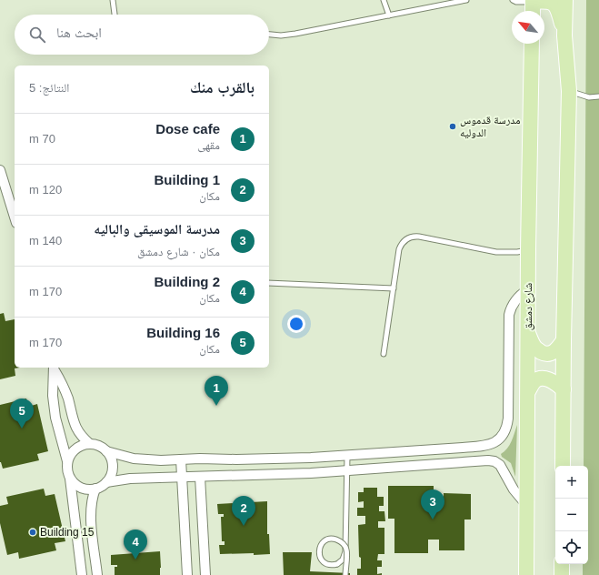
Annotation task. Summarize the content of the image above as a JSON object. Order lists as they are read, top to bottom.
{
  "streets": {
    "main road": ["شارع دمشق"]
  },
  "places": ["مدرسة قدموس الدوليه", "Building 15"],
  "north": "top left",
  "page": {
    "search": "ابحث هنا",
    "heading": ["بالقرب منك", "النتائج: 5"],
    "list": [
      {
        "mark": "1",
        "name": "Dose cafe",
        "note": "مقهى",
        "value": "70 m"
      },
      {
        "mark": "2",
        "name": "Building 1",
        "note": "مكان",
        "value": "120 m"
      },
      {
        "mark": "3",
        "name": "مدرسة الموسيقى والباليه",
        "note": "مكان · شارع دمشق",
        "value": "140 m"
      },
      {
        "mark": "4",
        "name": "Building 2",
        "note": "مكان",
        "value": "170 m"
      },
      {
        "mark": "5",
        "name": "Building 16",
        "note": "مكان",
        "value": "170 m"
      }
    ],
    "pins": [
      "1",
      "5",
      "3",
      "2",
      "4"
    ],
    "map_buttons": ["+", "−"]
  }
}
